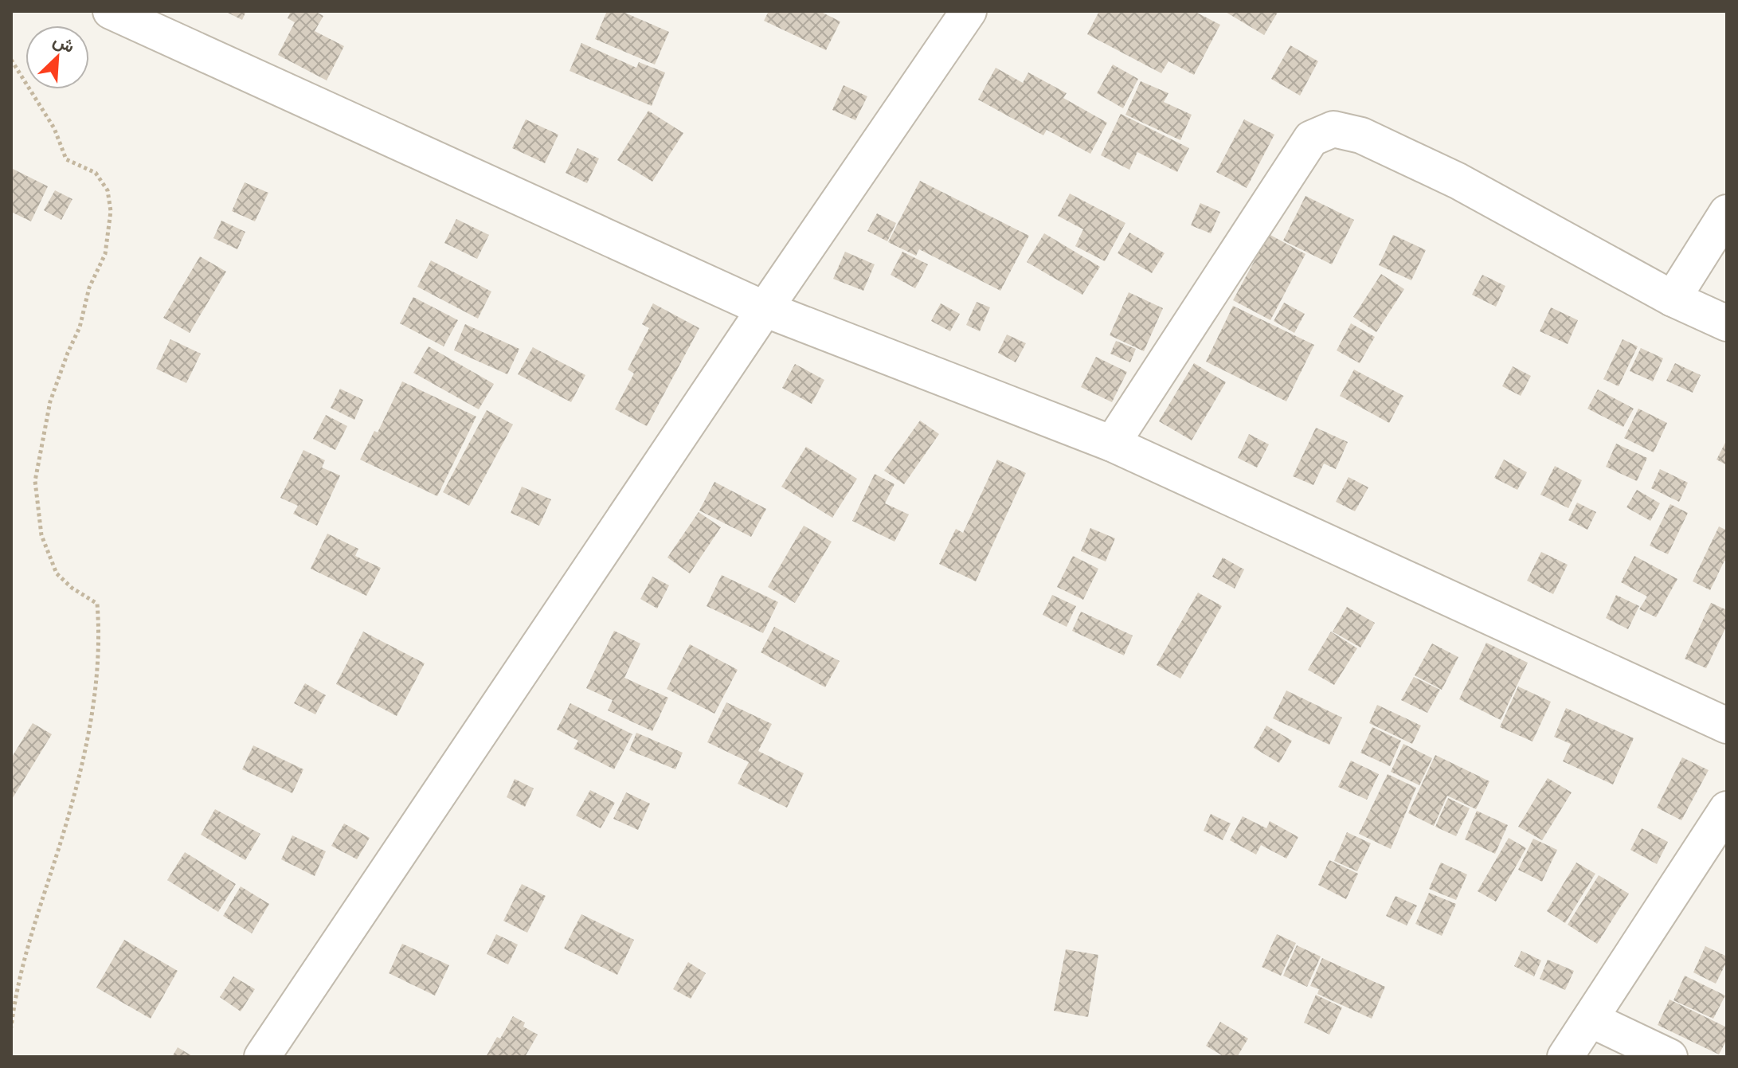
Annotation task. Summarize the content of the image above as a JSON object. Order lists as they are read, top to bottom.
{
  "north": "top right"
}
